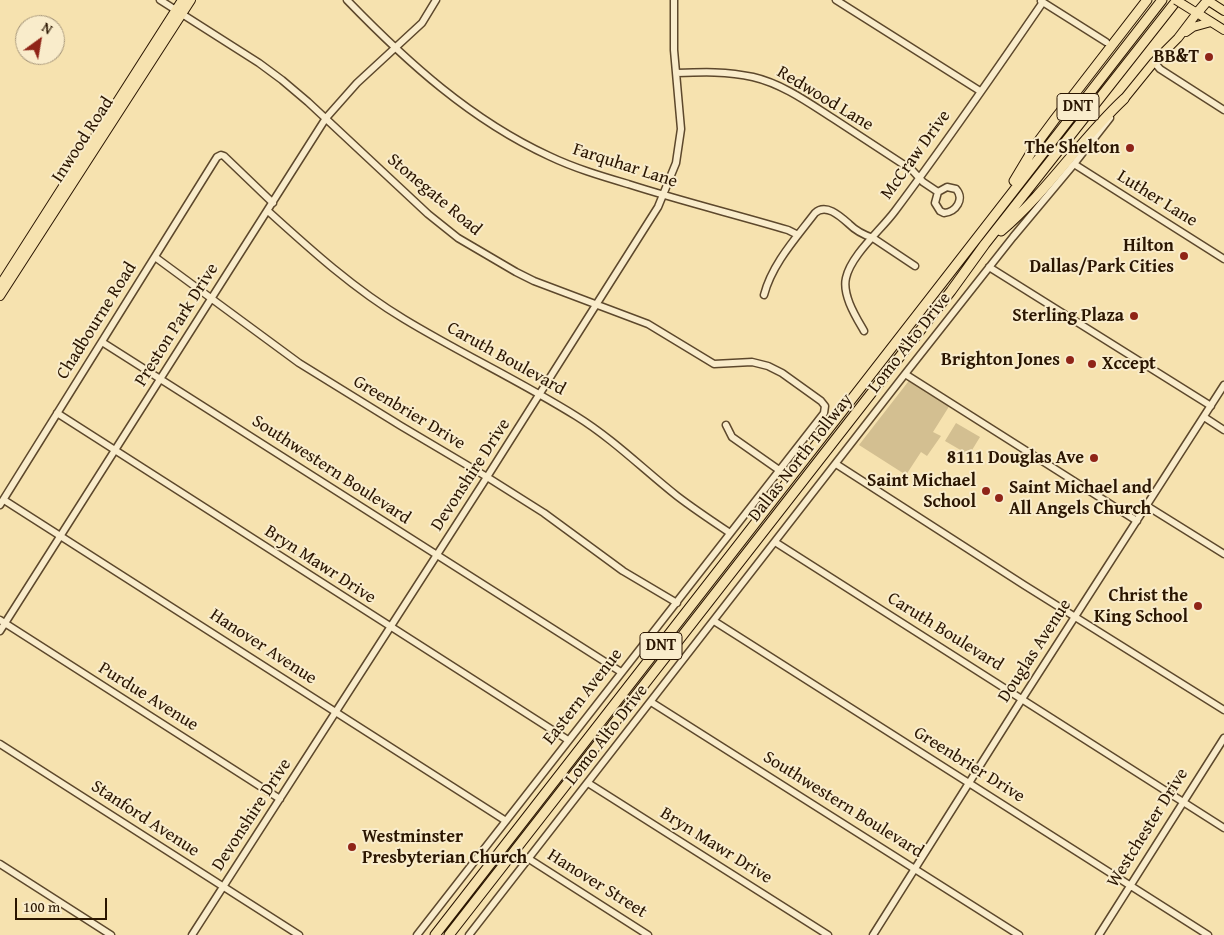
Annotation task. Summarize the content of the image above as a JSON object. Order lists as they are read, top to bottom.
{
  "streets": {
    "highway": ["DNT", "Dallas North Tollway"],
    "main road": ["Inwood Road", "Lomo Alto Drive"],
    "street": [
      "Redwood Lane",
      "McCraw Drive",
      "Farquhar Lane",
      "Stonegate Road",
      "Luther Lane",
      "Chadbourne Road",
      "Preston Park Drive",
      "Caruth Boulevard",
      "Greenbrier Drive",
      "Southwestern Boulevard",
      "Devonshire Drive",
      "Bryn Mawr Drive",
      "Hanover Avenue",
      "Douglas Avenue",
      "Purdue Avenue",
      "Eastern Avenue",
      "Stanford Avenue",
      "Westchester Drive",
      "Hanover Street"
    ]
  },
  "crossings": [
    ["Redwood Lane", "McCraw Drive"],
    ["Redwood Lane", "Devonshire Drive"],
    ["Inwood Road", "Stonegate Road"],
    ["Farquhar Lane", "Preston Park Drive"],
    ["Farquhar Lane", "Devonshire Drive"],
    ["Stonegate Road", "Preston Park Drive"],
    ["Stonegate Road", "Devonshire Drive"],
    ["Stonegate Road", "Eastern Avenue"],
    ["Luther Lane", "Lomo Alto Drive"],
    ["Chadbourne Road", "Preston Park Drive"],
    ["Chadbourne Road", "Greenbrier Drive"],
    ["Chadbourne Road", "Southwestern Boulevard"],
    ["Chadbourne Road", "Bryn Mawr Drive"],
    ["Chadbourne Road", "Hanover Avenue"],
    ["Preston Park Drive", "Caruth Boulevard"],
    ["Preston Park Drive", "Greenbrier Drive"],
    ["Preston Park Drive", "Southwestern Boulevard"],
    ["Preston Park Drive", "Bryn Mawr Drive"],
    ["Preston Park Drive", "Hanover Avenue"],
    ["Preston Park Drive", "Purdue Avenue"],
    ["Lomo Alto Drive", "Caruth Boulevard"],
    ["Lomo Alto Drive", "Greenbrier Drive"],
    ["Lomo Alto Drive", "Southwestern Boulevard"],
    ["Lomo Alto Drive", "Bryn Mawr Drive"],
    ["Lomo Alto Drive", "Hanover Street"],
    ["Caruth Boulevard", "Devonshire Drive"],
    ["Caruth Boulevard", "Douglas Avenue"],
    ["Caruth Boulevard", "Eastern Avenue"],
    ["Caruth Boulevard", "Westchester Drive"],
    ["Greenbrier Drive", "Devonshire Drive"],
    ["Greenbrier Drive", "Douglas Avenue"],
    ["Greenbrier Drive", "Eastern Avenue"],
    ["Greenbrier Drive", "Westchester Drive"],
    ["Southwestern Boulevard", "Devonshire Drive"],
    ["Southwestern Boulevard", "Douglas Avenue"],
    ["Southwestern Boulevard", "Eastern Avenue"],
    ["Devonshire Drive", "Bryn Mawr Drive"],
    ["Devonshire Drive", "Hanover Avenue"],
    ["Devonshire Drive", "Purdue Avenue"],
    ["Devonshire Drive", "Stanford Avenue"],
    ["Bryn Mawr Drive", "Eastern Avenue"],
    ["Hanover Avenue", "Eastern Avenue"]
  ],
  "places": [
    "BB&T",
    "The Shelton",
    "Hilton Dallas/Park Cities",
    "Sterling Plaza",
    "Brighton Jones",
    "Xccept",
    "8111 Douglas Ave",
    "Saint Michael School",
    "Saint Michael and All Angels Church",
    "Christ the King School",
    "Westminster Presbyterian Church"
  ],
  "scale_bar": "100 m",
  "north": "top right"
}
